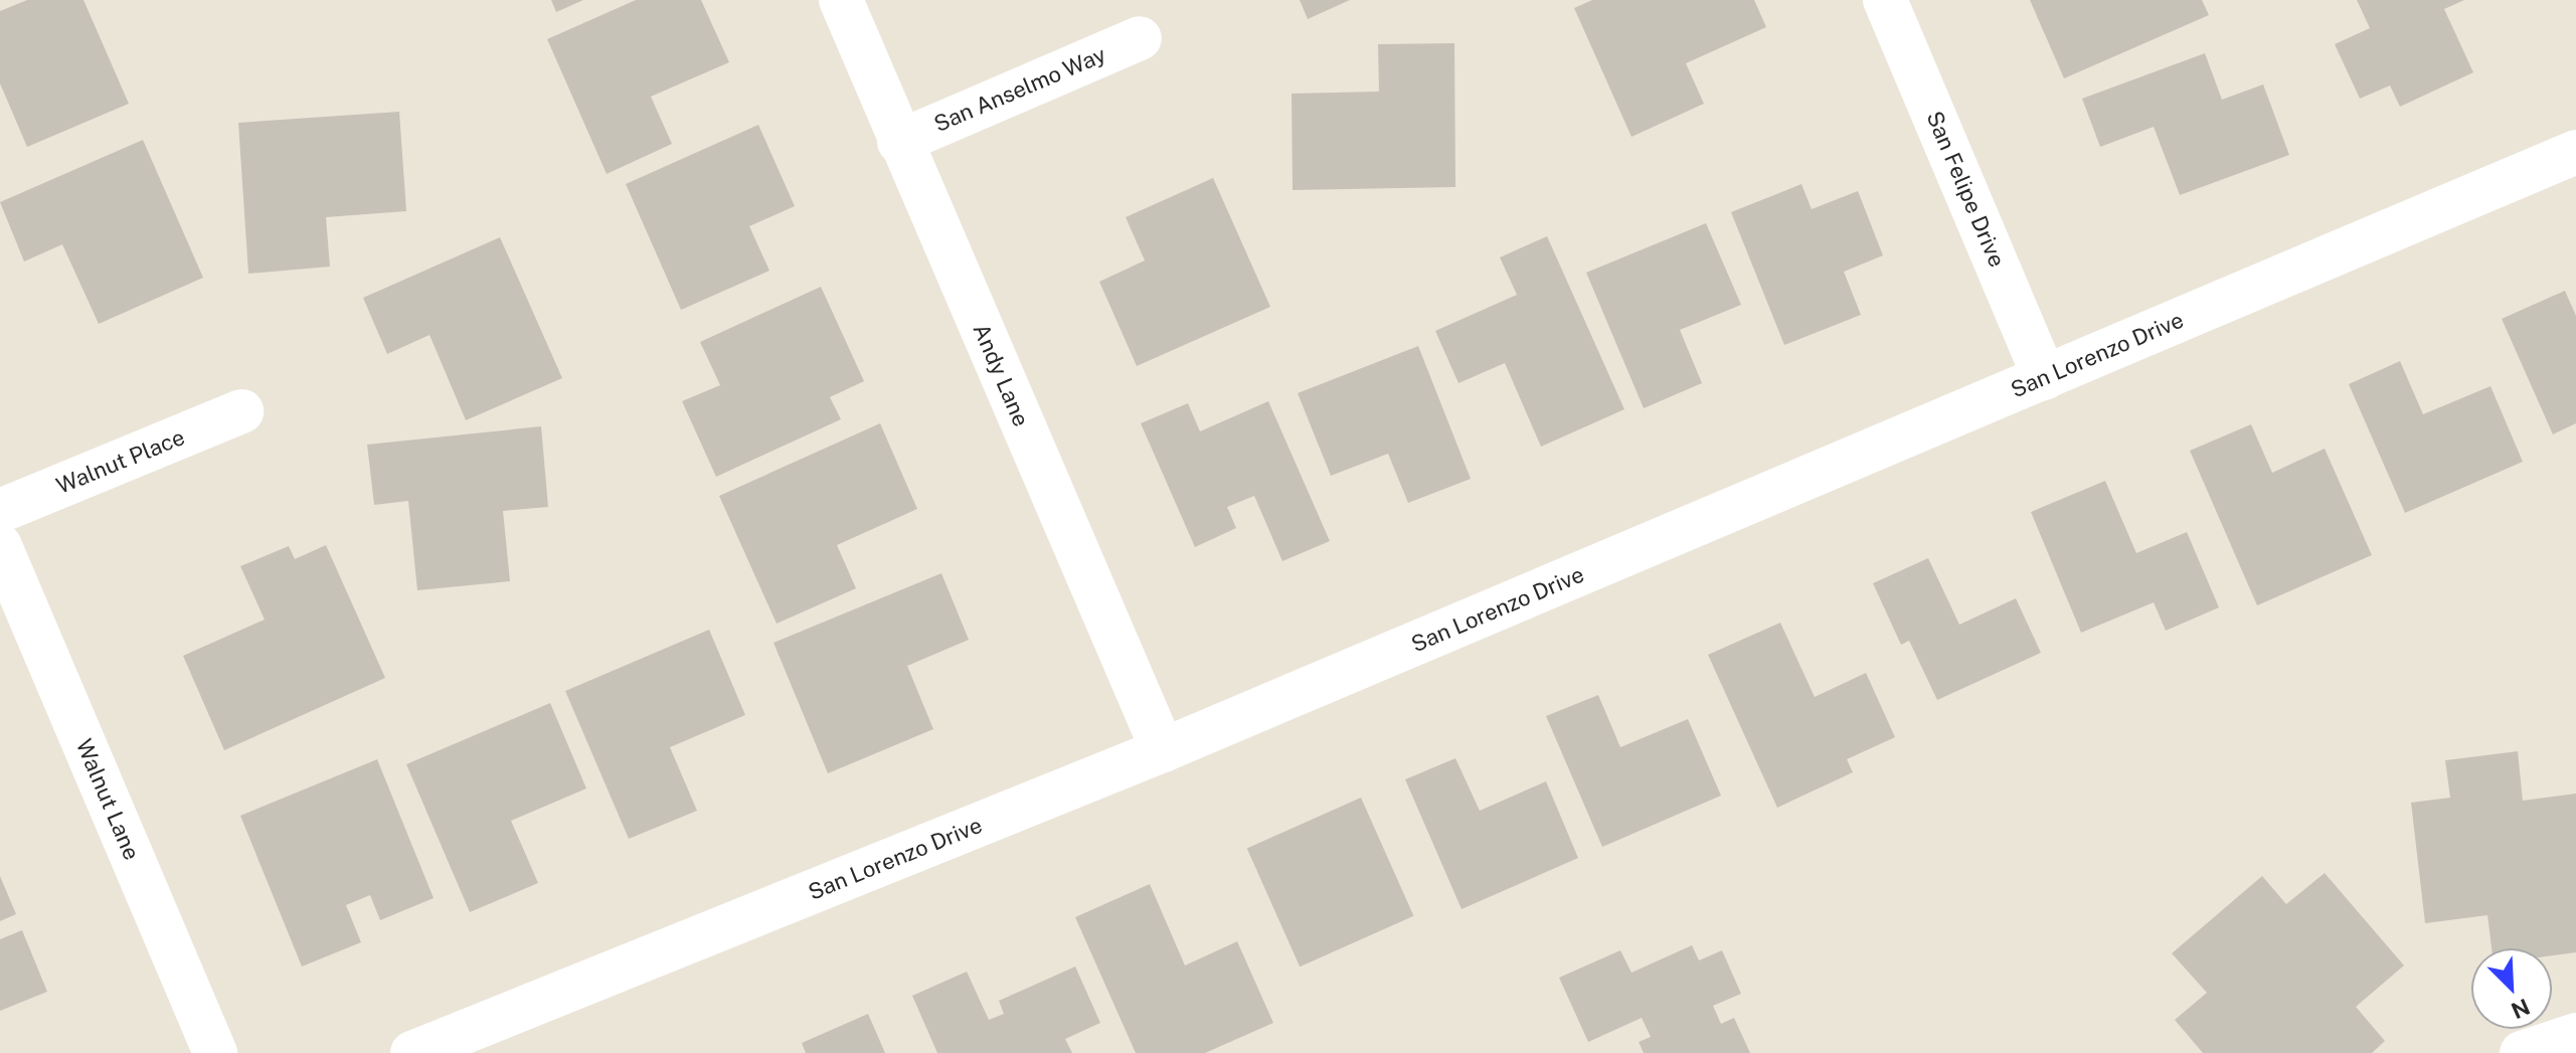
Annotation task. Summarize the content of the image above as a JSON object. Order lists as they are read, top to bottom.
{
  "streets": {
    "street": [
      "San Anselmo Way",
      "San Felipe Drive",
      "San Lorenzo Drive",
      "Andy Lane",
      "Walnut Place",
      "Walnut Lane"
    ]
  },
  "crossings": [
    ["San Anselmo Way", "Andy Lane"],
    ["San Felipe Drive", "San Lorenzo Drive"],
    ["San Lorenzo Drive", "Andy Lane"]
  ],
  "north": "bottom right"
}
